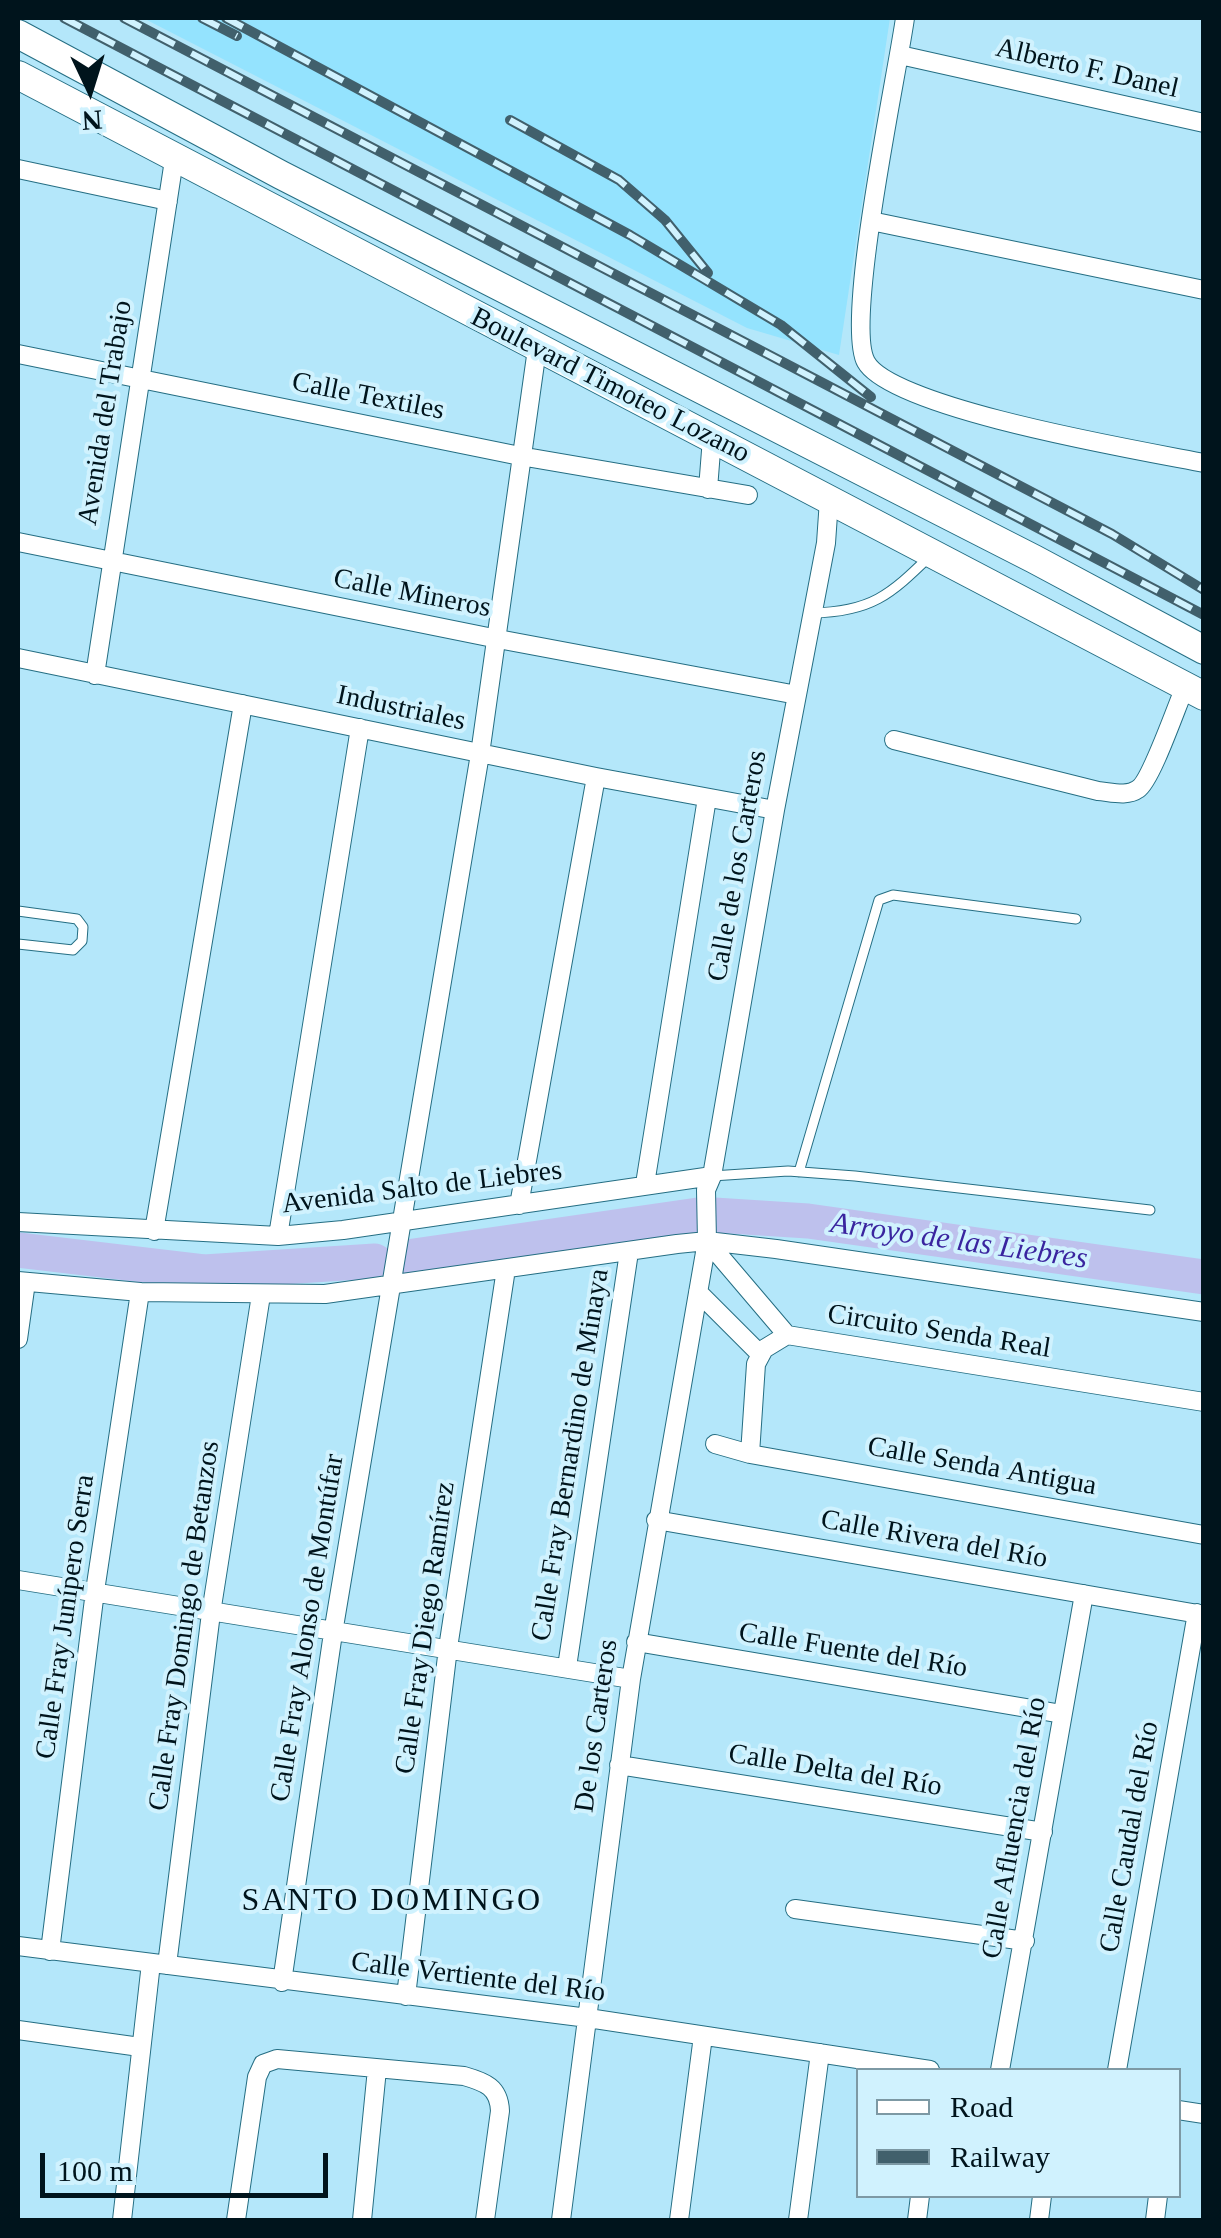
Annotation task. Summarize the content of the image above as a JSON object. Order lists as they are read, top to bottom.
{
  "streets": {
    "main road": ["Boulevard Timoteo Lozano"],
    "street": [
      "Alberto F. Danel",
      "Calle Textiles",
      "Avenida del Trabajo",
      "Calle Mineros",
      "Industriales",
      "Calle de los Carteros",
      "Avenida Salto de Liebres",
      "Circuito Senda Real",
      "Calle Fray Bernardino de Minaya",
      "Calle Senda Antigua",
      "Calle Rivera del Río",
      "Calle Fray Junípero Serra",
      "Calle Fray Domingo de Betanzos",
      "Calle Fray Alonso de Montúfar",
      "Calle Fray Diego Ramírez",
      "Calle Fuente del Río",
      "De los Carteros",
      "Calle Delta del Río",
      "Calle Afluencia del Río",
      "Calle Caudal del Río",
      "Calle Vertiente del Río"
    ]
  },
  "crossings": [
    ["Boulevard Timoteo Lozano", "Avenida del Trabajo"],
    ["Boulevard Timoteo Lozano", "Calle de los Carteros"],
    ["Boulevard Timoteo Lozano", "Calle Fray Alonso de Montúfar"],
    ["Calle Textiles", "Avenida del Trabajo"],
    ["Calle Textiles", "Calle Fray Alonso de Montúfar"],
    ["Avenida del Trabajo", "Calle Mineros"],
    ["Avenida del Trabajo", "Industriales"],
    ["Calle Mineros", "Calle de los Carteros"],
    ["Calle Mineros", "Calle Fray Alonso de Montúfar"],
    ["Industriales", "Calle de los Carteros"],
    ["Industriales", "Calle Fray Alonso de Montúfar"],
    ["Calle de los Carteros", "Avenida Salto de Liebres"],
    ["Calle de los Carteros", "Circuito Senda Real"],
    ["Calle de los Carteros", "De los Carteros"],
    ["Avenida Salto de Liebres", "Calle Fray Alonso de Montúfar"],
    ["Circuito Senda Real", "De los Carteros"],
    ["Calle Rivera del Río", "De los Carteros"],
    ["Calle Rivera del Río", "Calle Afluencia del Río"],
    ["Calle Rivera del Río", "Calle Caudal del Río"],
    ["Calle Fray Junípero Serra", "Calle Vertiente del Río"],
    ["Calle Fray Domingo de Betanzos", "Calle Vertiente del Río"],
    ["Calle Fray Alonso de Montúfar", "Calle Vertiente del Río"],
    ["Calle Fray Diego Ramírez", "Calle Vertiente del Río"],
    ["Calle Fuente del Río", "De los Carteros"],
    ["Calle Fuente del Río", "Calle Afluencia del Río"],
    ["De los Carteros", "Calle Delta del Río"],
    ["De los Carteros", "Calle Vertiente del Río"],
    ["Calle Delta del Río", "Calle Afluencia del Río"]
  ],
  "districts": ["SANTO DOMINGO"],
  "water": ["Arroyo de las Liebres"],
  "legend": ["Road", "Railway"],
  "scale_bar": "100 m",
  "north": "bottom"
}
